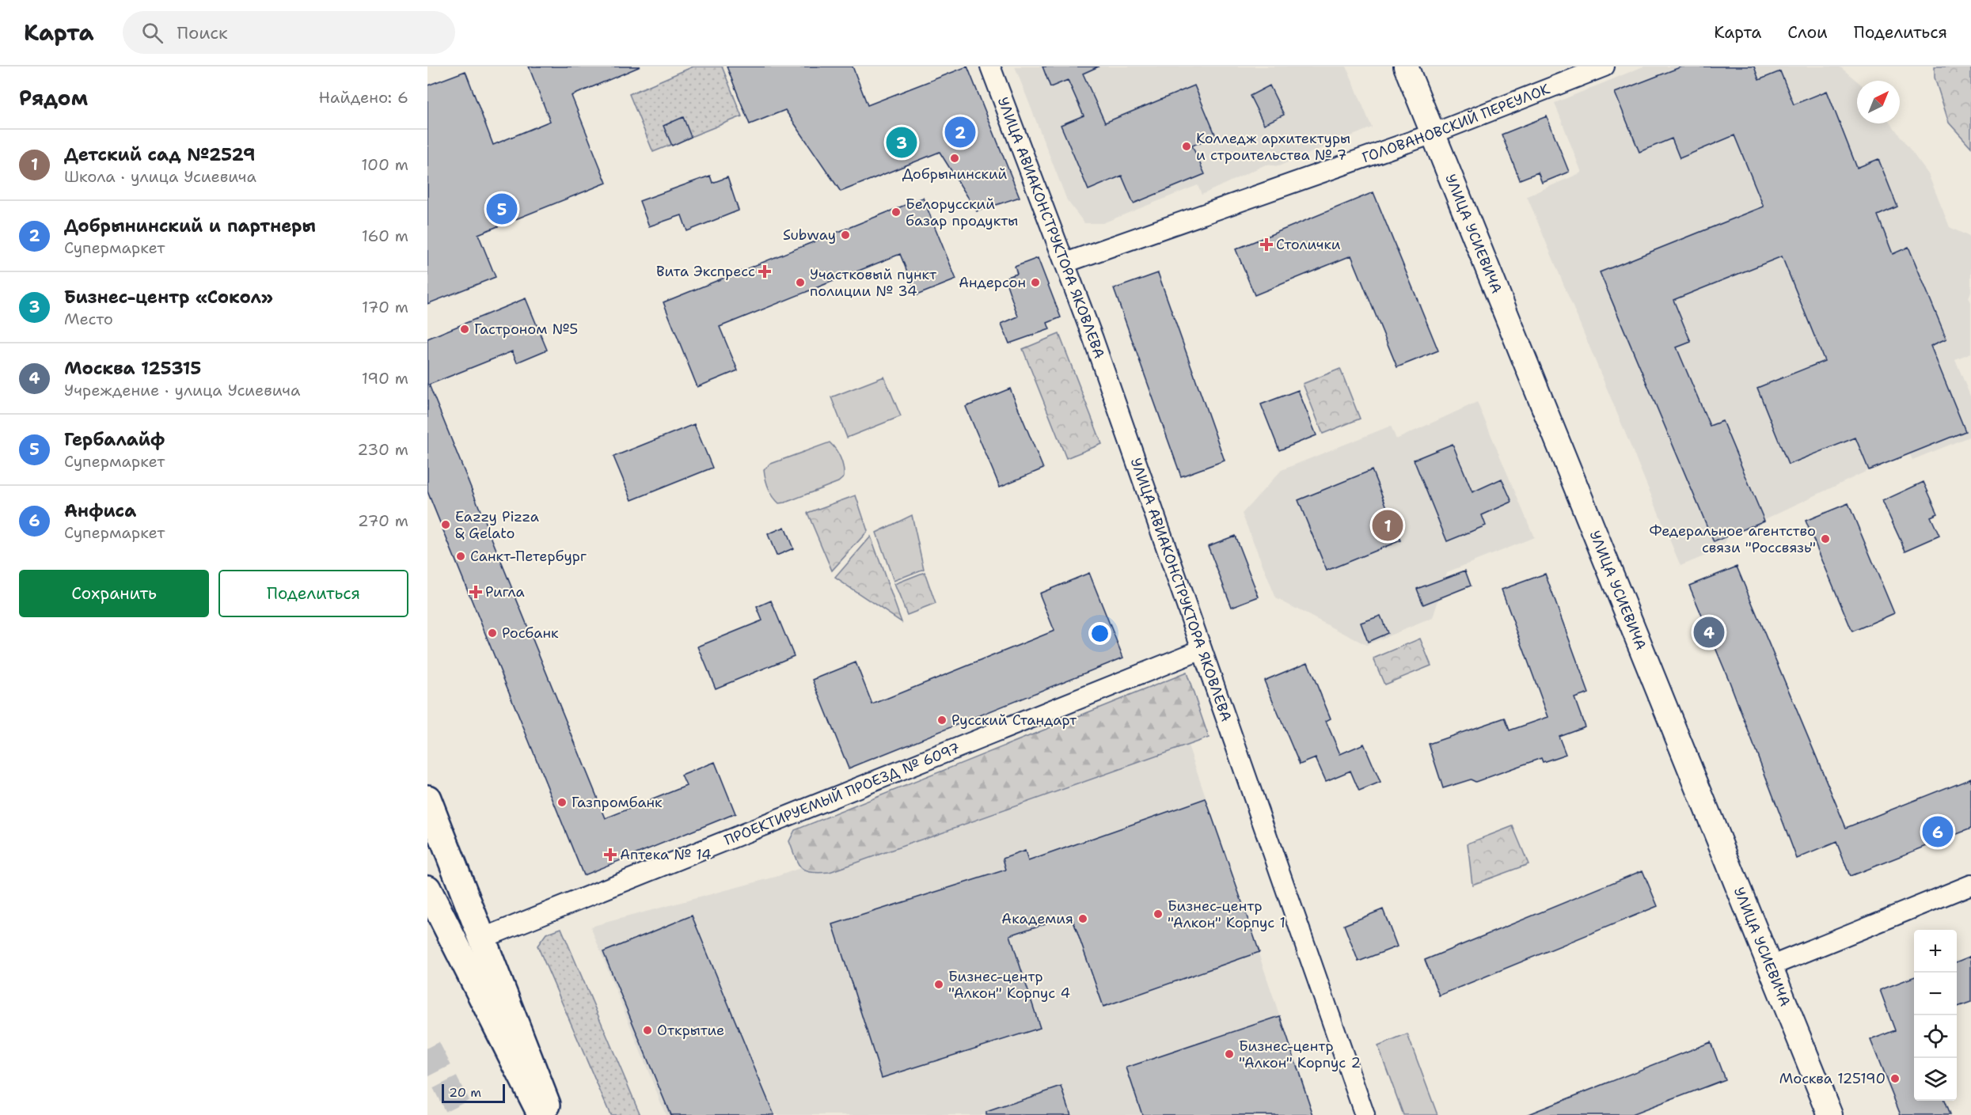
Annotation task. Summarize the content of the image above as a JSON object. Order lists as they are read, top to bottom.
{
  "streets": {
    "street": [
      "ГОЛОВАНОВСКИЙ ПЕРЕУЛОК",
      "УЛИЦА АВИАКОНСТРУКТОРА ЯКОВЛЕВА",
      "УЛИЦА УСИЕВИЧА",
      "ПРОЕКТИРУЕМЫЙ ПРОЕЗД № 6097"
    ]
  },
  "crossings": [
    ["ГОЛОВАНОВСКИЙ ПЕРЕУЛОК", "УЛИЦА АВИАКОНСТРУКТОРА ЯКОВЛЕВА"],
    ["ГОЛОВАНОВСКИЙ ПЕРЕУЛОК", "УЛИЦА УСИЕВИЧА"],
    ["УЛИЦА АВИАКОНСТРУКТОРА ЯКОВЛЕВА", "ПРОЕКТИРУЕМЫЙ ПРОЕЗД № 6097"]
  ],
  "places": {
    "other": [
      "Колледж архитектуры и строительства № 7",
      "Добрынинский",
      "Белорусский базар продукты",
      "Subway",
      "Участковый пункт полиции № 34",
      "Андерсон",
      "Гастроном №5",
      "Eazzy Pizza & Gelato",
      "Федеральное агентство связи \"Россвязь\"",
      "Санкт-Петербург",
      "Росбанк",
      "Русский Стандарт",
      "Газпромбанк",
      "Бизнес-центр \"Алкон\" Корпус 1",
      "Академия",
      "Бизнес-центр \"Алкон\" Корпус 4",
      "Открытие",
      "Бизнес-центр \"Алкон\" Корпус 2",
      "Москва 125190"
    ],
    "health": [
      "Столички",
      "Вита Экспресс",
      "Ригла",
      "Аптека № 14"
    ]
  },
  "scale_bar": "20 m",
  "north": "top right",
  "page": {
    "header": "Карта",
    "search": "Поиск",
    "nav": ["Карта", "Слои", "Поделиться"],
    "heading": ["Рядом", "Найдено: 6"],
    "pins": [
      "2",
      "3",
      "5",
      "1",
      "4",
      "6"
    ],
    "list": [
      {
        "mark": "1",
        "name": "Детский сад №2529",
        "note": "Школа · улица Усиевича",
        "value": "100 m"
      },
      {
        "mark": "2",
        "name": "Добрынинский и партнеры",
        "note": "Супермаркет",
        "value": "160 m"
      },
      {
        "mark": "3",
        "name": "Бизнес-центр «Сокол»",
        "note": "Место",
        "value": "170 m"
      },
      {
        "mark": "4",
        "name": "Москва 125315",
        "note": "Учреждение · улица Усиевича",
        "value": "190 m"
      },
      {
        "mark": "5",
        "name": "Гербалайф",
        "note": "Супермаркет",
        "value": "230 m"
      },
      {
        "mark": "6",
        "name": "Анфиса",
        "note": "Супермаркет",
        "value": "270 m"
      }
    ],
    "buttons": ["Сохранить", "Поделиться"],
    "map_buttons": ["+", "−"],
    "scale": "20 m"
  }
}
